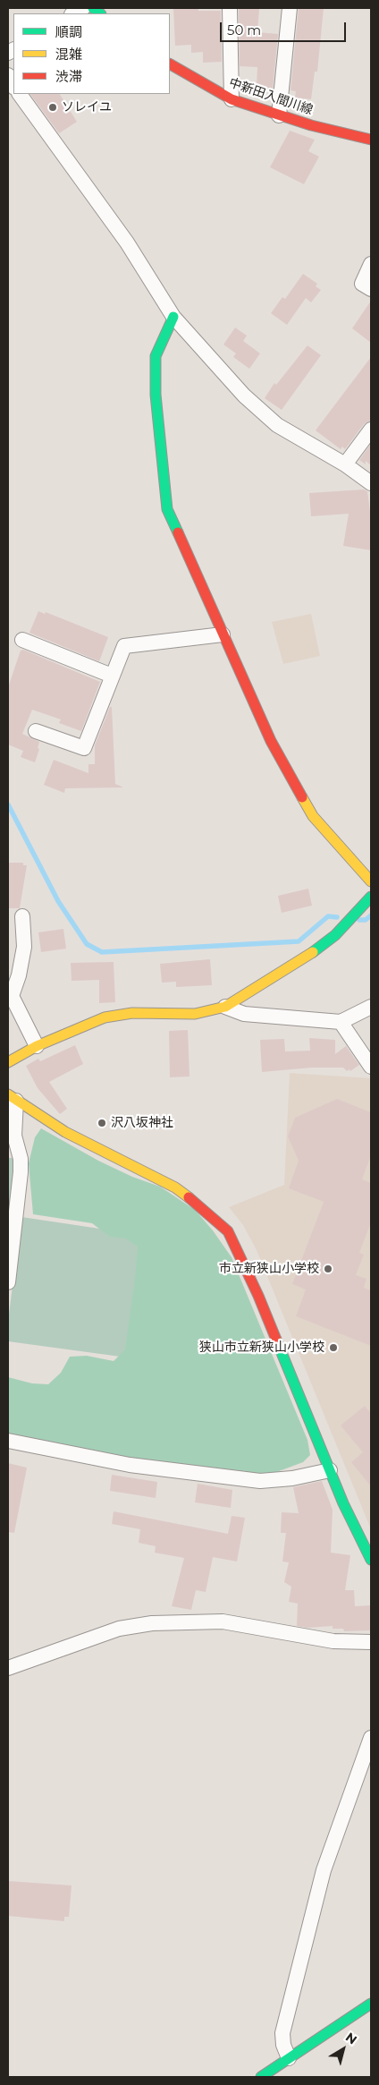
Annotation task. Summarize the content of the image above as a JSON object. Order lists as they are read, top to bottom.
{
  "streets": {
    "street": ["中新田入間川線"]
  },
  "places": [
    "ソレイユ",
    "沢八坂神社",
    "市立新狭山小学校",
    "狭山市立新狭山小学校"
  ],
  "legend": ["順調", "混雑", "渋滞"],
  "scale_bar": "50 m",
  "north": "top right"
}
